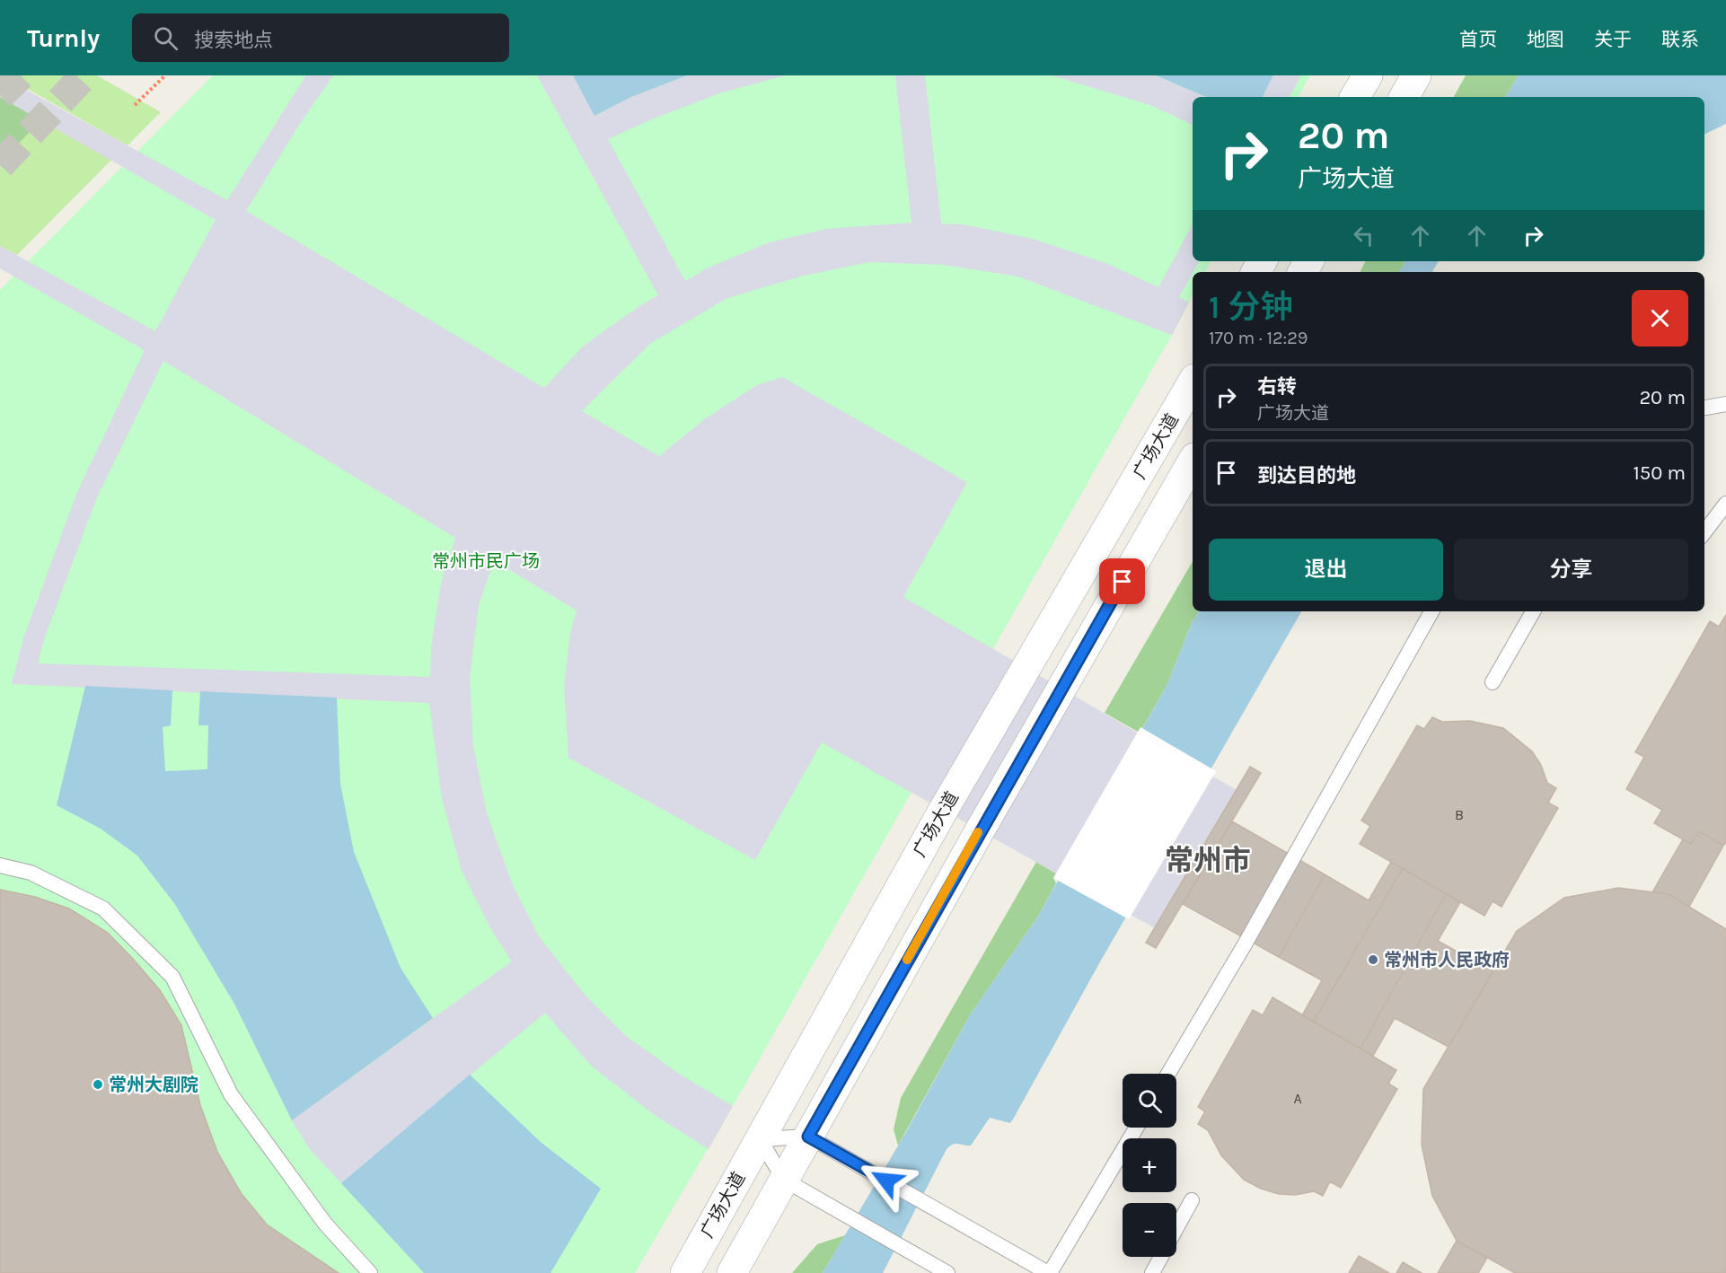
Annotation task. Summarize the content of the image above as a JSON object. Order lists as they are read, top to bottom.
{
  "streets": {
    "street": ["广场大道"]
  },
  "districts": ["常州市"],
  "parks": ["常州市民广场"],
  "places": ["常州市人民政府", "常州大剧院"],
  "house_numbers": ["B", "A"],
  "page": {
    "header": "Turnly",
    "search": "搜索地点",
    "nav": [
      "首页",
      "地图",
      "关于",
      "联系"
    ],
    "turn": ["20 m", "广场大道"],
    "heading": ["1 分钟", "170 m · 12:29"],
    "list": [
      {
        "name": "右转",
        "note": "广场大道",
        "value": "20 m"
      },
      {
        "name": "到达目的地",
        "value": "150 m"
      }
    ],
    "buttons": ["退出", "分享"],
    "map_buttons": ["+", "−"]
  }
}
